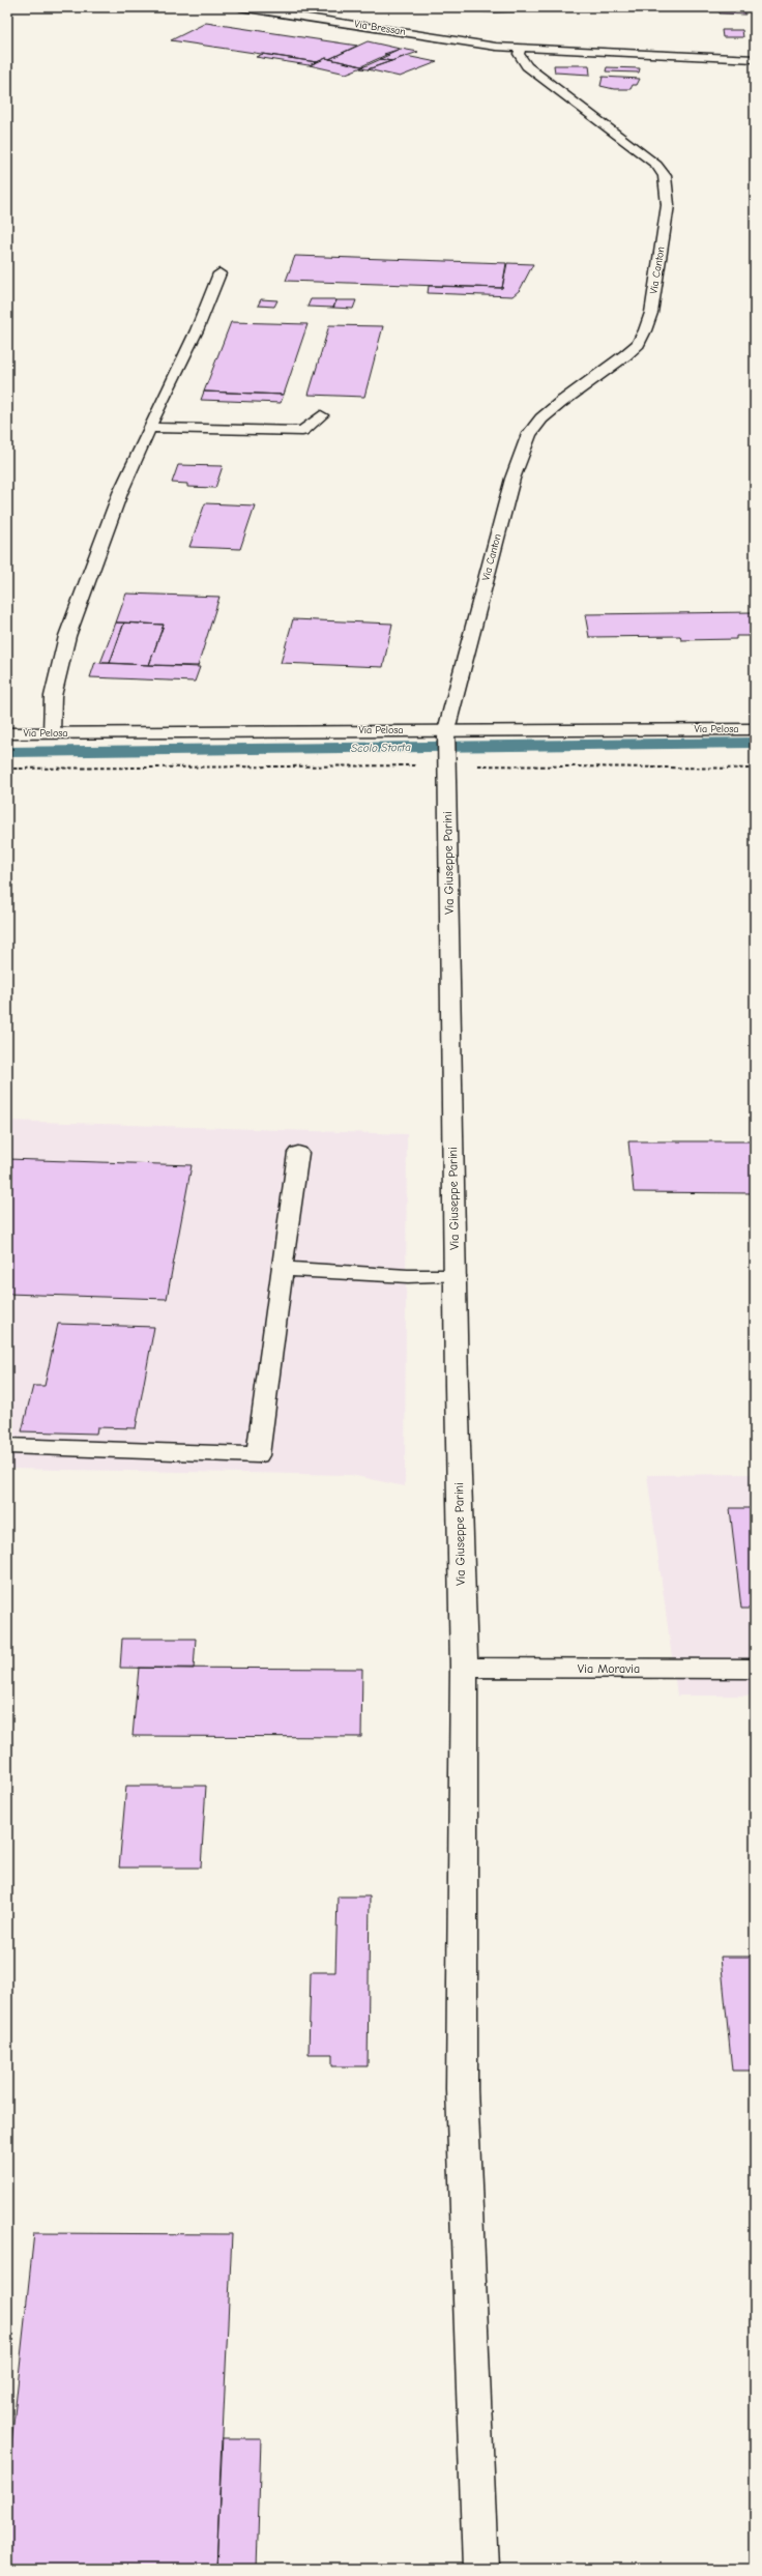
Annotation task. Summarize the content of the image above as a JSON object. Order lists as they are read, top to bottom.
{
  "streets": {
    "street": [
      "Via Bressan",
      "Via Canton",
      "Via Pelosa",
      "Via Giuseppe Parini",
      "Via Moravia"
    ]
  },
  "crossings": [
    ["Via Bressan", "Via Canton"],
    ["Via Canton", "Via Pelosa"],
    ["Via Canton", "Via Giuseppe Parini"],
    ["Via Pelosa", "Via Giuseppe Parini"],
    ["Via Giuseppe Parini", "Via Moravia"]
  ],
  "water": ["Scolo Storta"]
}
